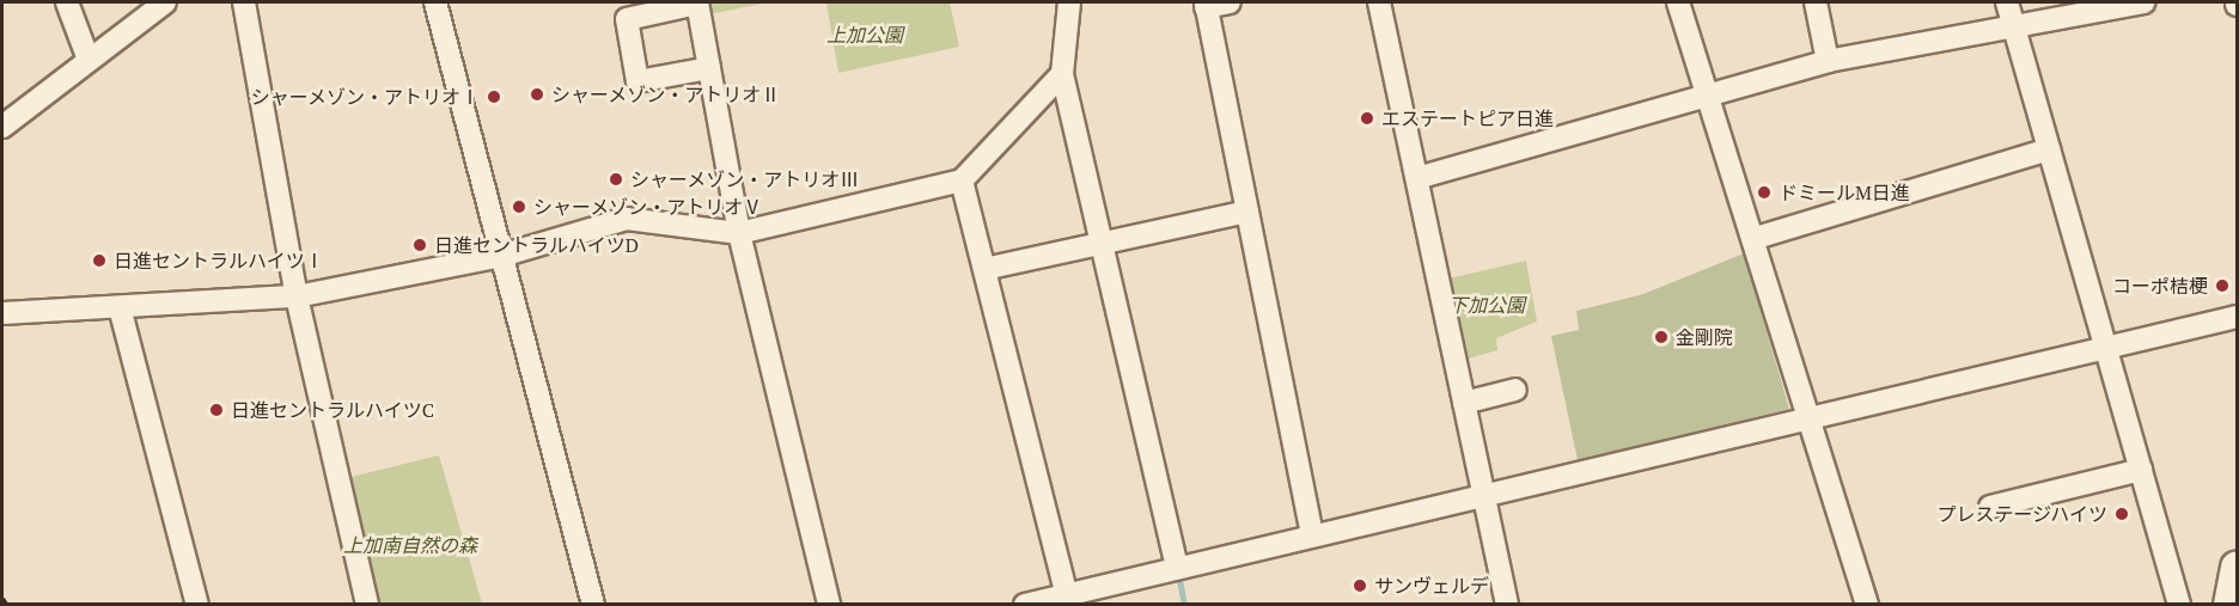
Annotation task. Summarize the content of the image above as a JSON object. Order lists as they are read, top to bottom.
{
  "parks": ["上加公園", "下加公園", "上加南自然の森"],
  "places": [
    "シャーメゾン・アトリオⅡ",
    "シャーメゾン・アトリオⅠ",
    "エステートピア日進",
    "シャーメゾン・アトリオⅢ",
    "ドミールM日進",
    "シャーメゾン・アトリオⅤ",
    "日進セントラルハイツD",
    "日進セントラルハイツⅠ",
    "コーポ桔梗",
    "金剛院",
    "日進セントラルハイツC",
    "プレステージハイツ",
    "サンヴェルデ"
  ]
}
